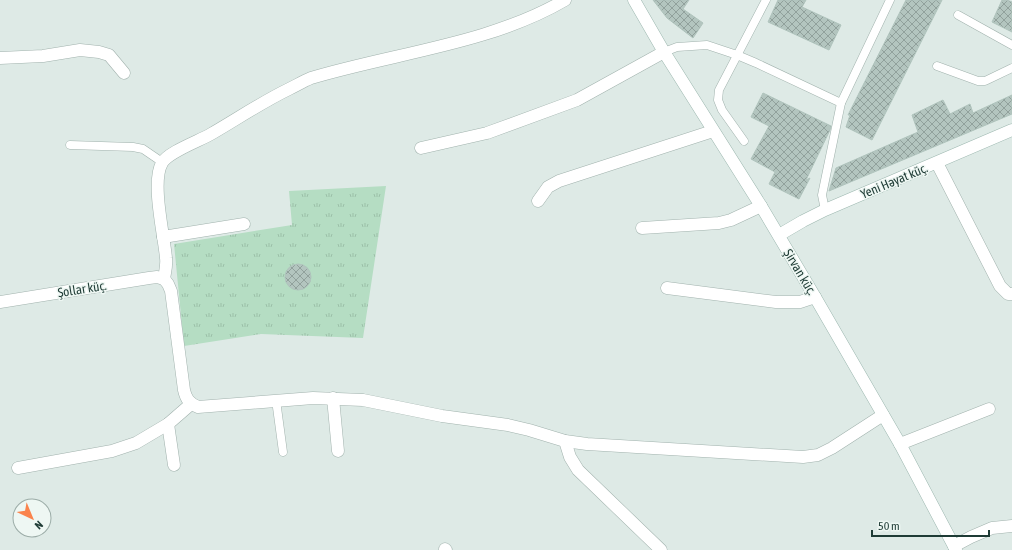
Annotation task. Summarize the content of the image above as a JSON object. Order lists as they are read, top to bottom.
{
  "streets": {
    "street": ["Yeni Həyat küç.", "Şirvan küç.", "Şollar küç."]
  },
  "crossings": [
    ["Yeni Həyat küç.", "Şirvan küç."]
  ],
  "scale_bar": "50 m",
  "north": "bottom right"
}
